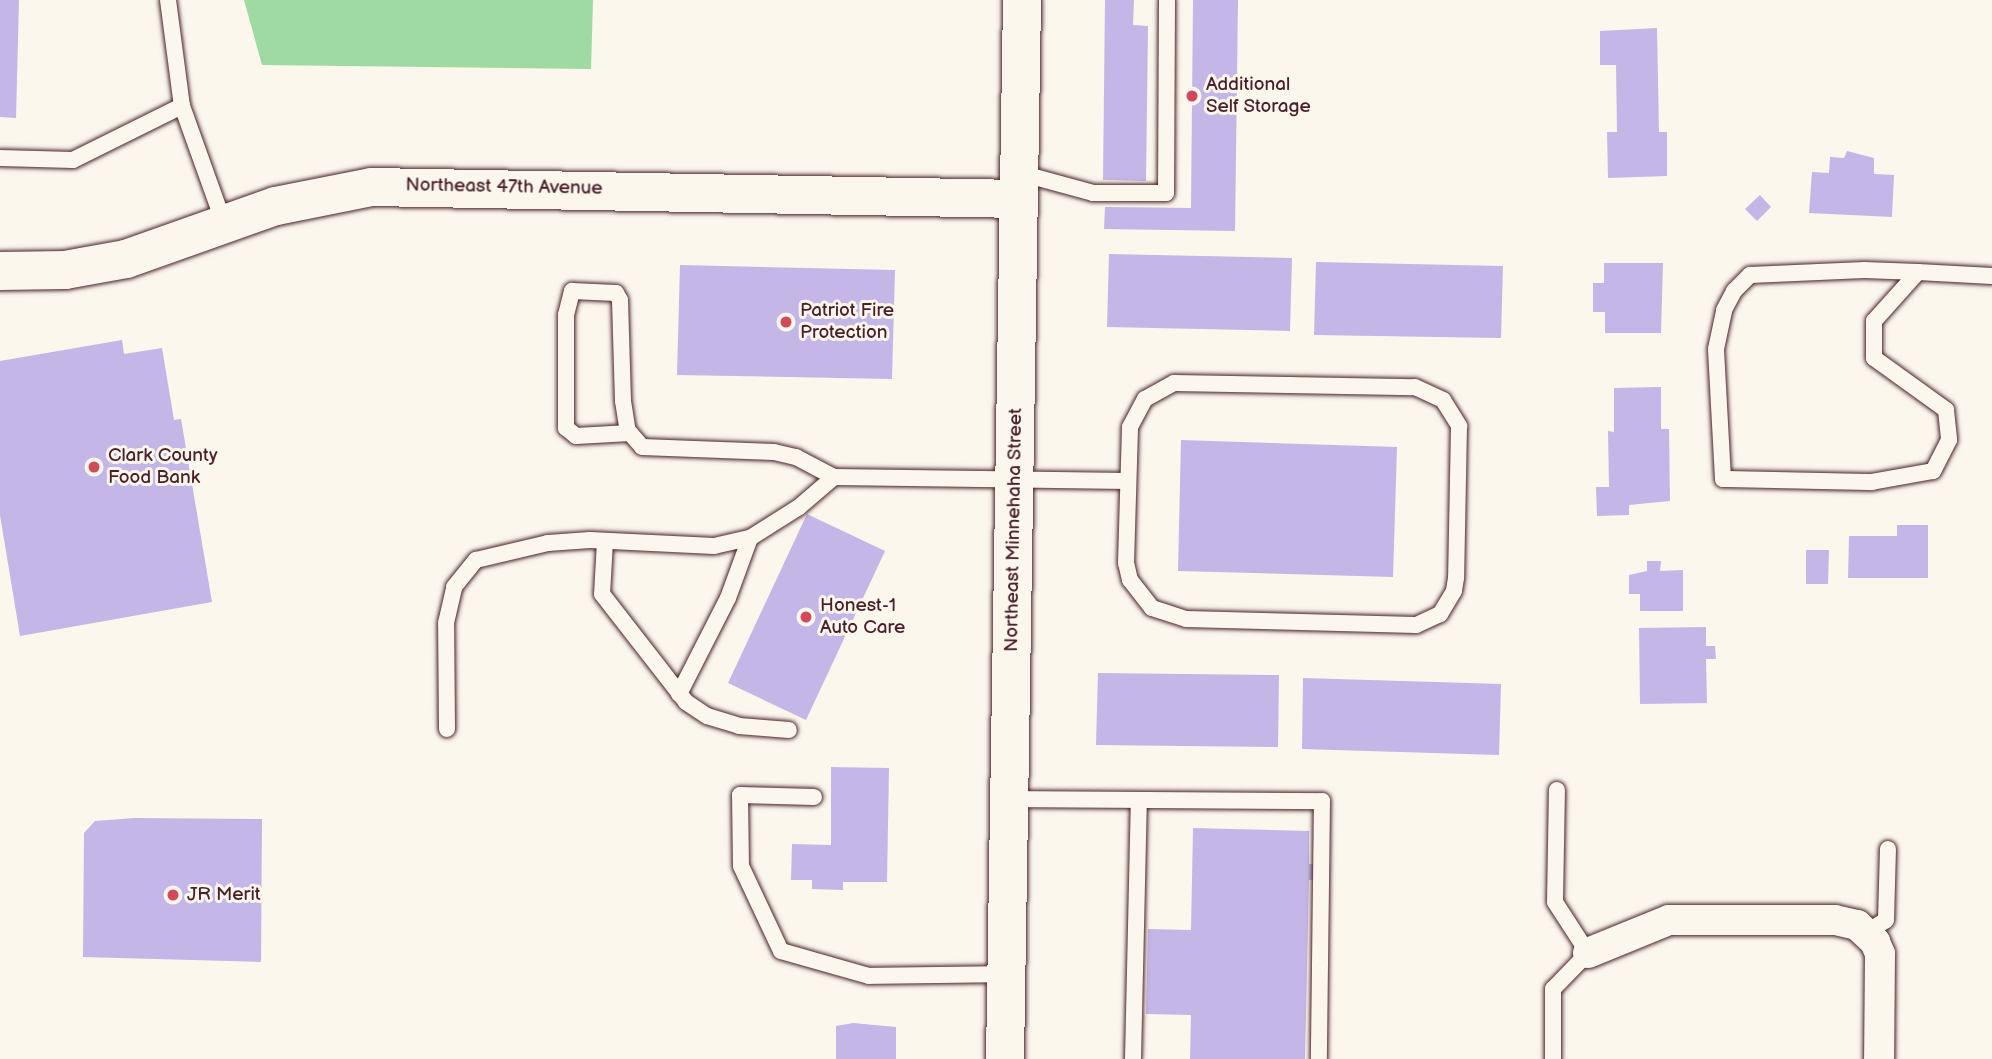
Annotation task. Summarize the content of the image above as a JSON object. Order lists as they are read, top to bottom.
{
  "streets": {
    "main road": ["Northeast 47th Avenue", "Northeast Minnehaha Street"]
  },
  "crossings": [
    ["Northeast 47th Avenue", "Northeast Minnehaha Street"]
  ],
  "places": [
    "Additional Self Storage",
    "Patriot Fire Protection",
    "Clark County Food Bank",
    "Honest-1 Auto Care",
    "JR Merit"
  ]
}
